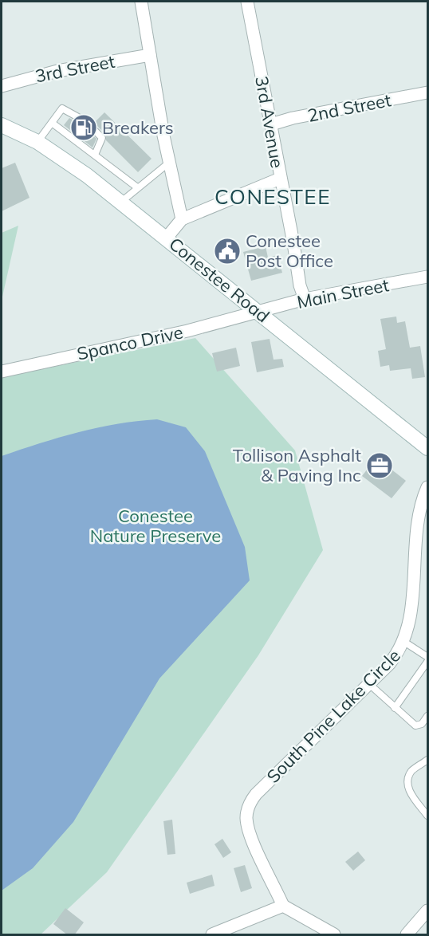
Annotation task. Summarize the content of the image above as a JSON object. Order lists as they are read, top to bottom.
{
  "streets": {
    "main road": ["Conestee Road"],
    "street": [
      "3rd Street",
      "2nd Street",
      "3rd Avenue",
      "Main Street",
      "Spanco Drive",
      "South Pine Lake Circle"
    ]
  },
  "crossings": [
    ["2nd Street", "3rd Avenue"],
    ["3rd Avenue", "Main Street"],
    ["Conestee Road", "Main Street"],
    ["Conestee Road", "Spanco Drive"],
    ["Main Street", "Spanco Drive"]
  ],
  "districts": ["CONESTEE"],
  "parks": ["Conestee Nature Preserve"],
  "places": {
    "fuel station": ["Breakers"],
    "public building": ["Conestee Post Office"],
    "office": ["Tollison Asphalt & Paving Inc"]
  }
}
